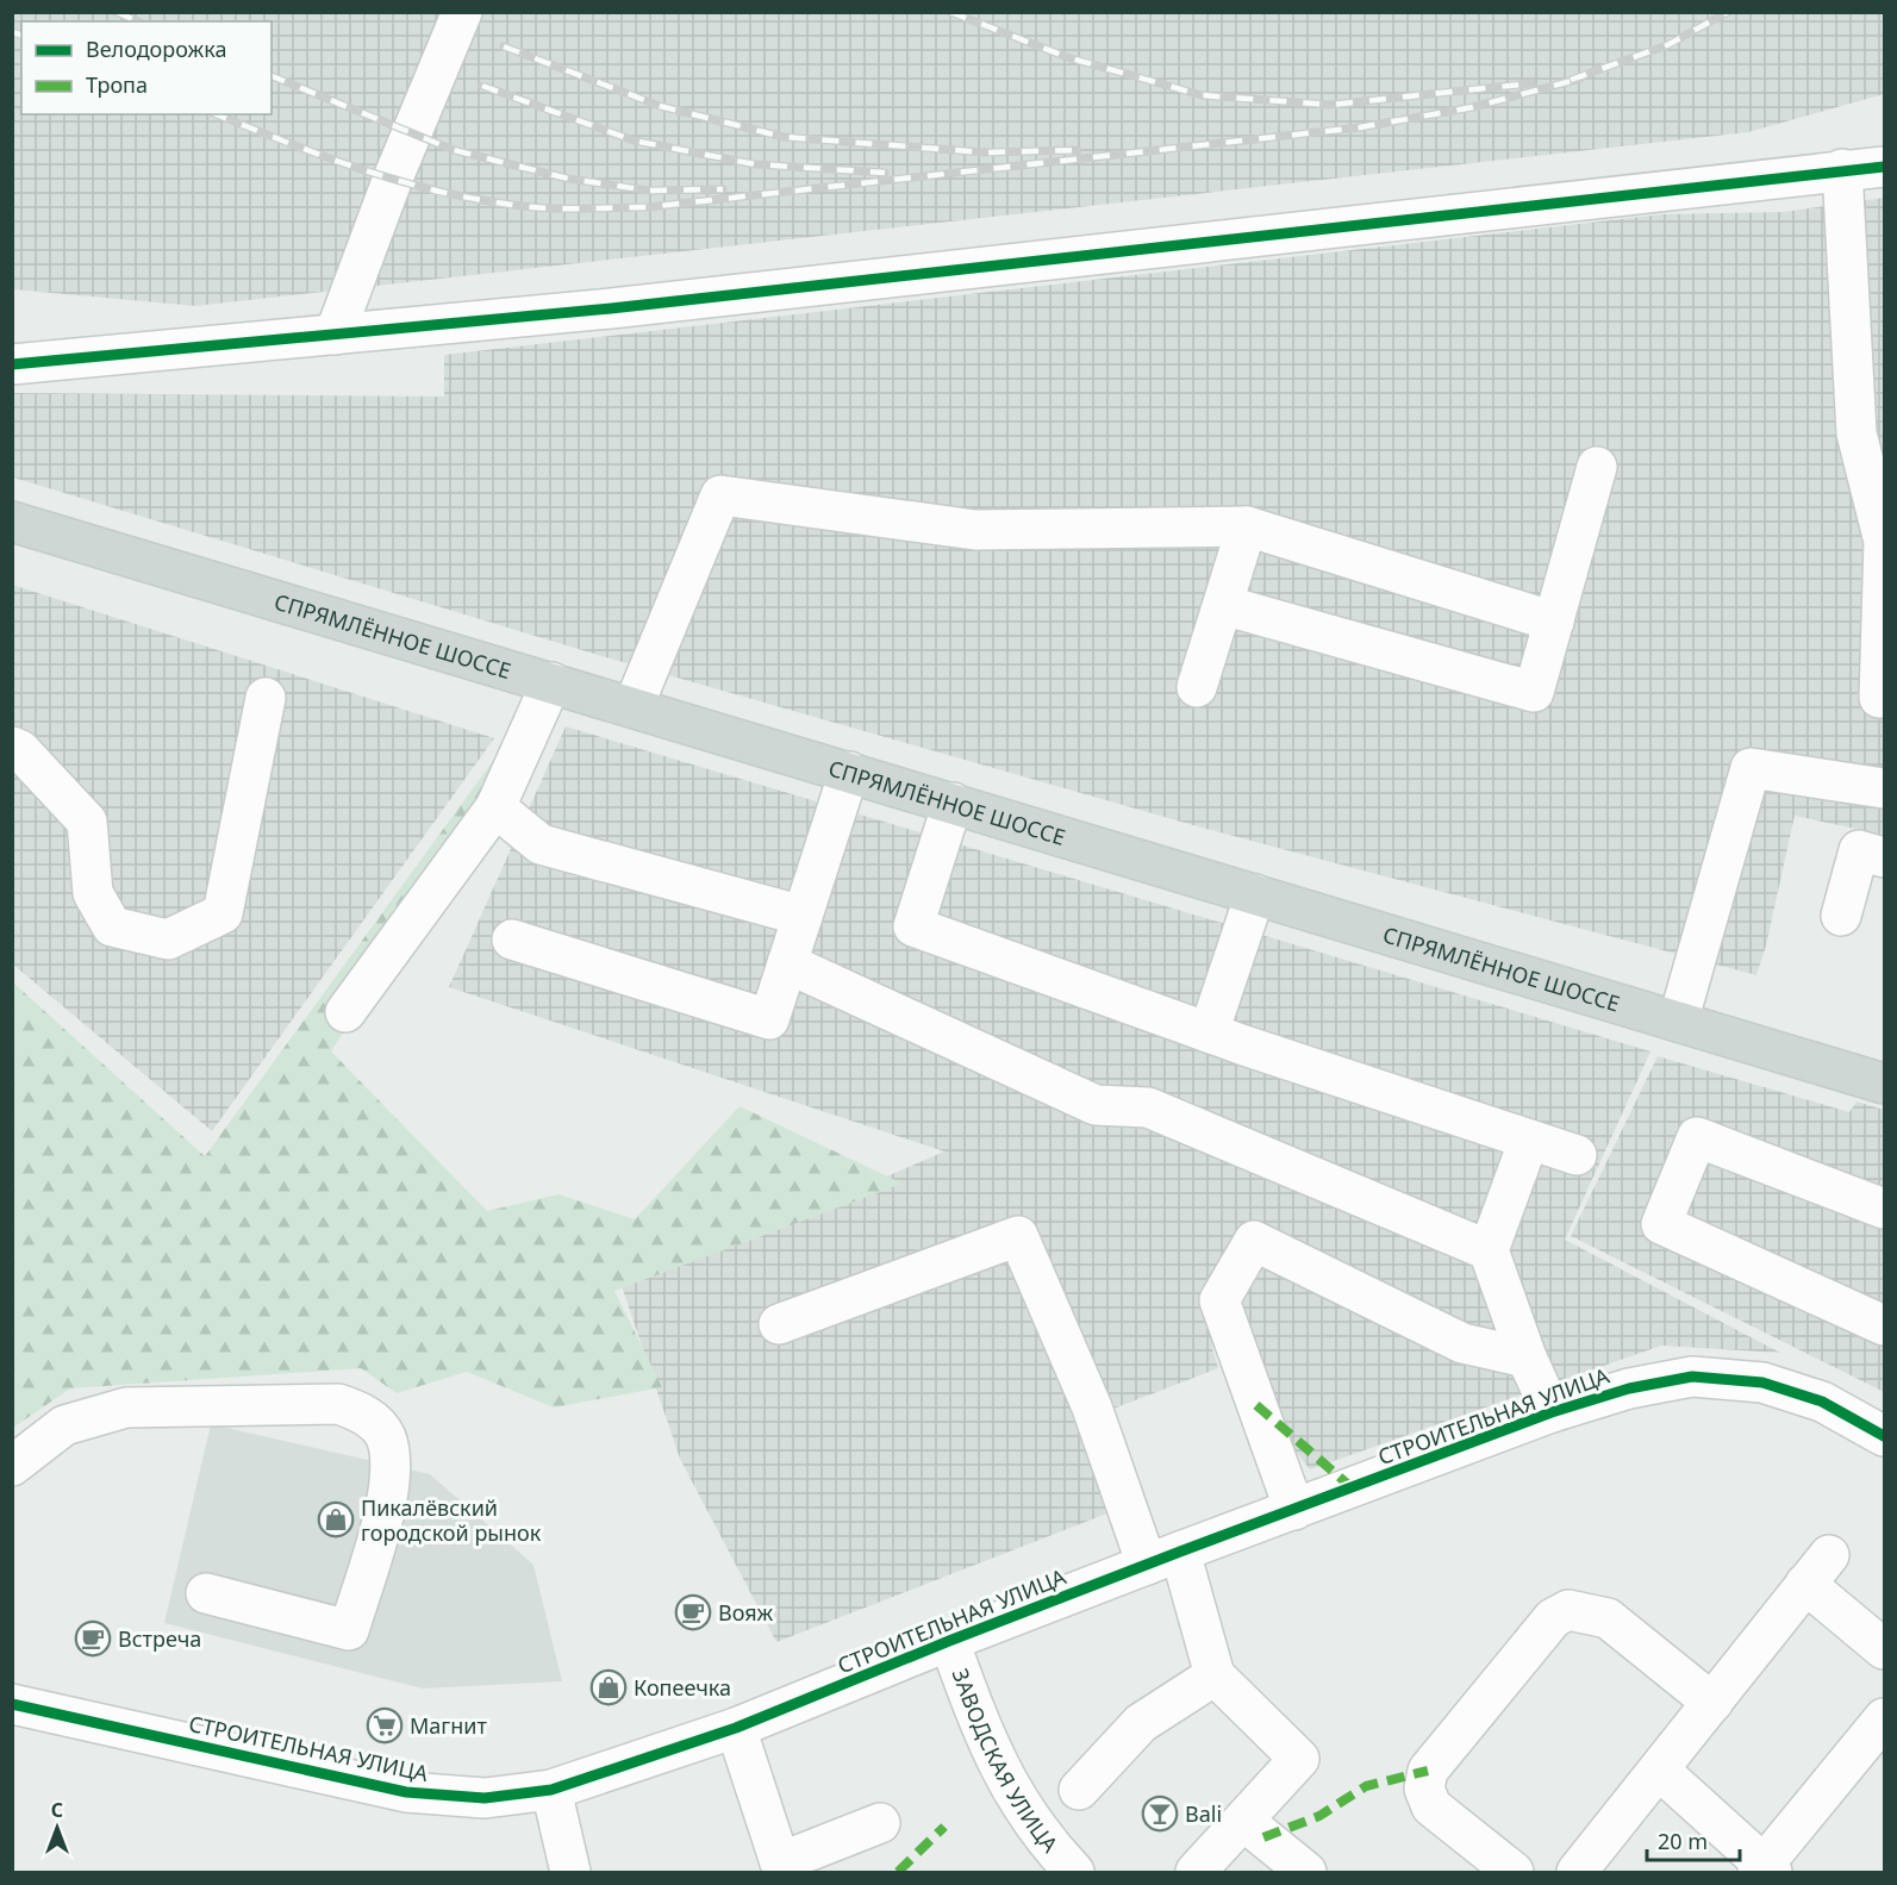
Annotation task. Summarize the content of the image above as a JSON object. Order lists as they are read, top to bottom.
{
  "streets": {
    "main road": ["СПРЯМЛЁННОЕ ШОССЕ"],
    "street": ["СТРОИТЕЛЬНАЯ УЛИЦА", "ЗАВОДСКАЯ УЛИЦА"]
  },
  "crossings": [
    ["СТРОИТЕЛЬНАЯ УЛИЦА", "ЗАВОДСКАЯ УЛИЦА"]
  ],
  "places": {
    "shop": ["Пикалёвский городской рынок", "Копеечка"],
    "cafe": ["Вояж", "Встреча"],
    "supermarket": ["Магнит"],
    "bar": ["Bali"]
  },
  "legend": ["Велодорожка", "Тропа"],
  "scale_bar": "20 m",
  "north": "top"
}
